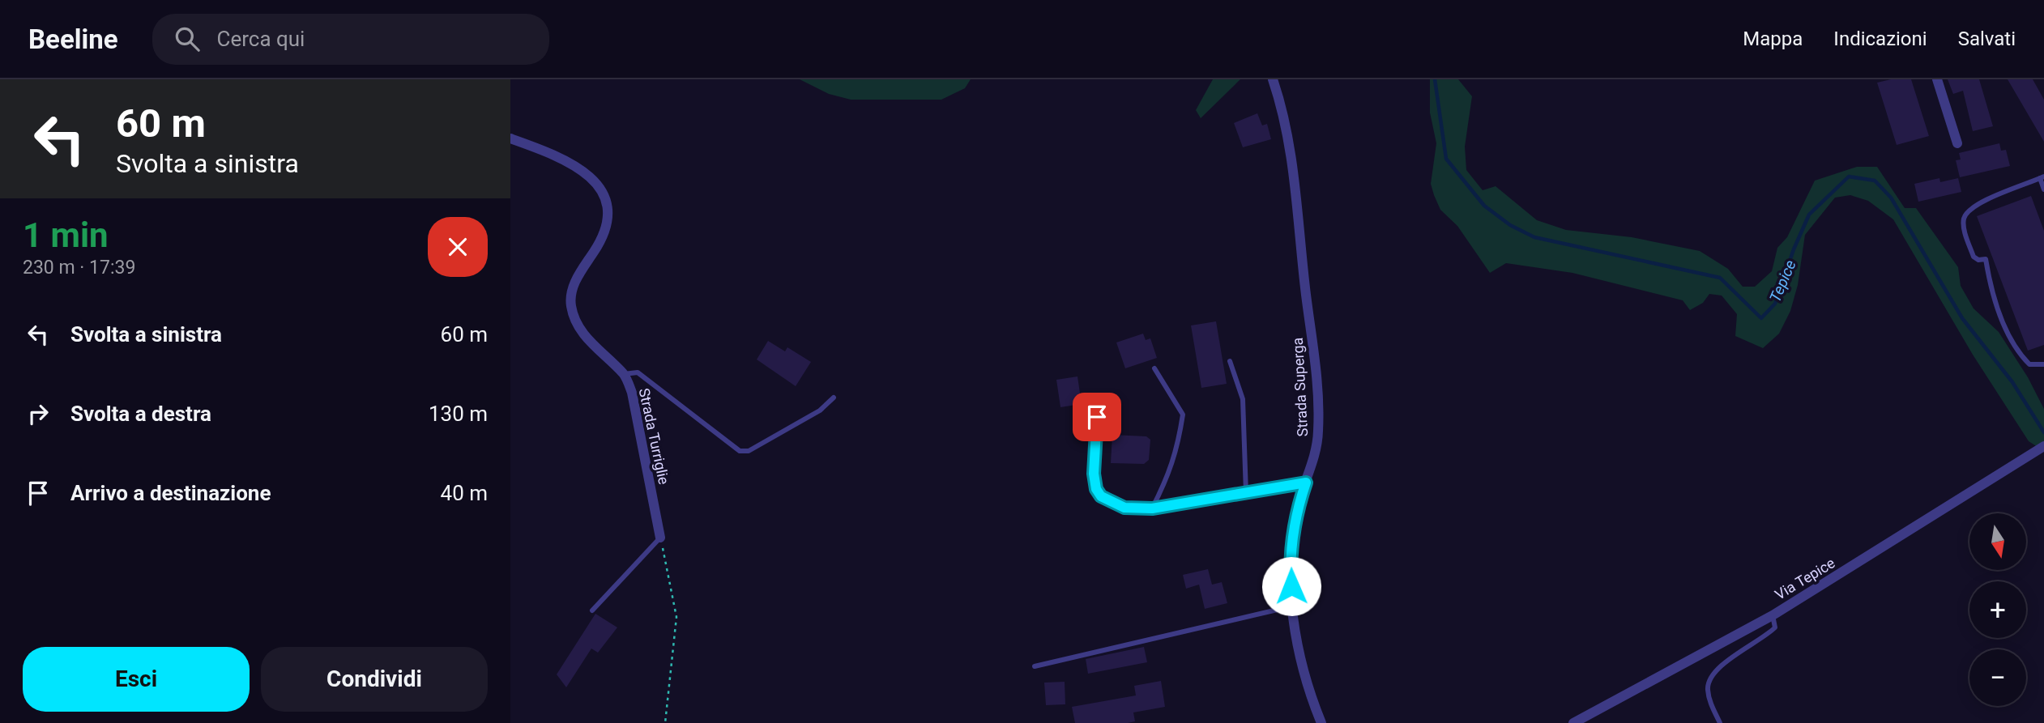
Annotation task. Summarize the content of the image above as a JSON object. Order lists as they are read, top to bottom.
{
  "streets": {
    "street": ["Strada Superga", "Strada Turriglie", "Via Tepice"]
  },
  "water": ["Tepice"],
  "north": "bottom",
  "page": {
    "header": "Beeline",
    "search": "Cerca qui",
    "nav": ["Mappa", "Indicazioni", "Salvati"],
    "turn": ["60 m", "Svolta a sinistra"],
    "heading": ["1 min", "230 m · 17:39"],
    "list": [
      {
        "name": "Svolta a sinistra",
        "value": "60 m"
      },
      {
        "name": "Svolta a destra",
        "value": "130 m"
      },
      {
        "name": "Arrivo a destinazione",
        "value": "40 m"
      }
    ],
    "map_buttons": ["+", "−"],
    "buttons": ["Esci", "Condividi"]
  }
}
